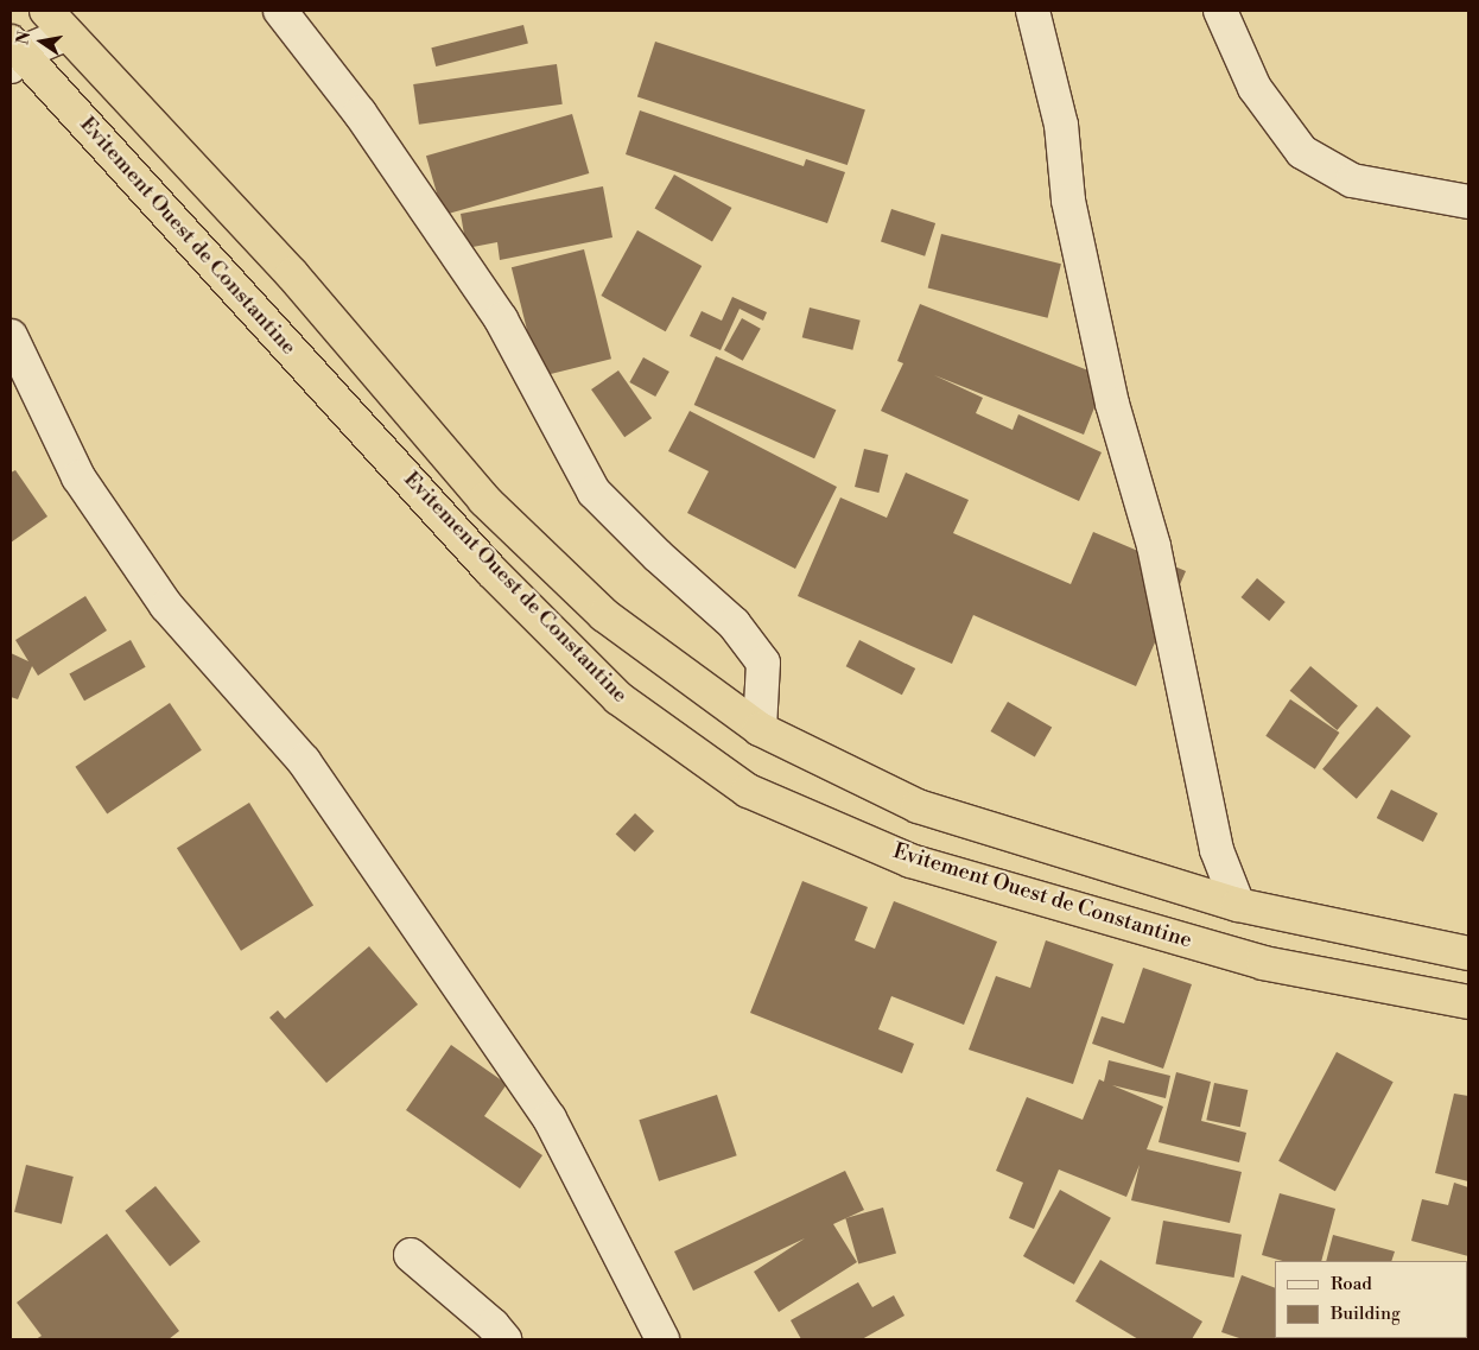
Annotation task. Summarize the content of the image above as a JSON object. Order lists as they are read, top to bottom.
{
  "streets": {
    "highway": ["Evitement Ouest de Constantine"]
  },
  "legend": ["Road", "Building"],
  "north": "left"
}
